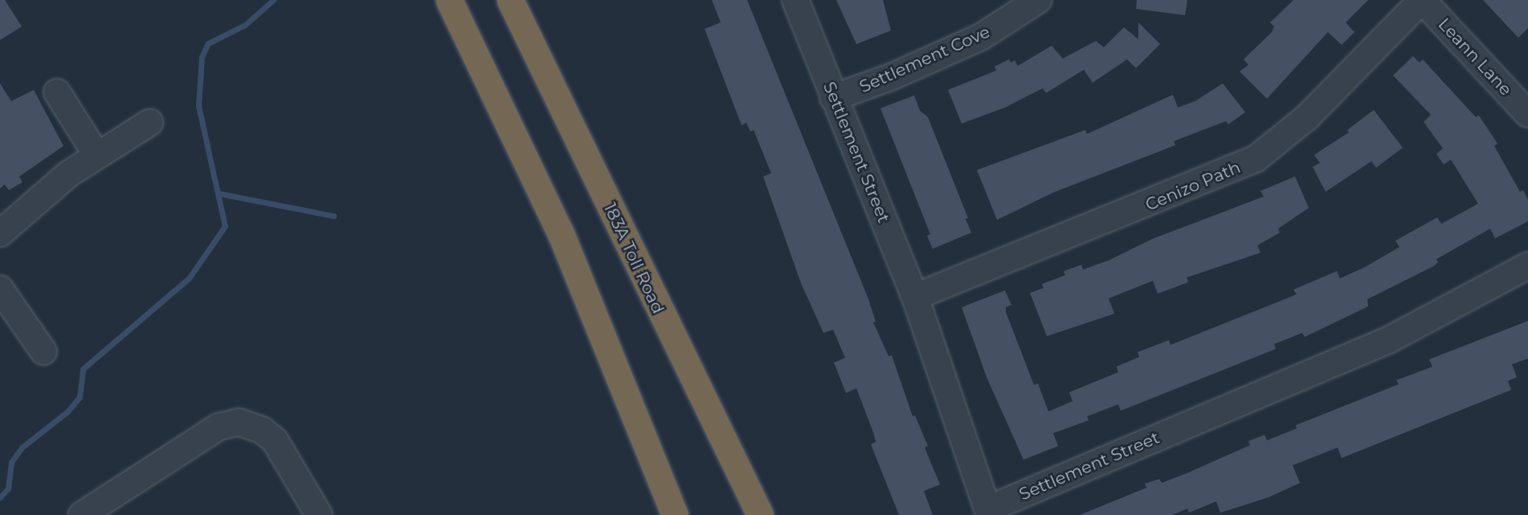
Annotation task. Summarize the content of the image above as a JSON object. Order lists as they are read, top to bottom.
{
  "streets": {
    "highway": ["183A Toll Road"],
    "street": [
      "Leann Lane",
      "Settlement Cove",
      "Settlement Street",
      "Cenizo Path"
    ]
  },
  "crossings": [
    ["Leann Lane", "Cenizo Path"],
    ["Settlement Cove", "Settlement Street"],
    ["Settlement Street", "Cenizo Path"]
  ]
}
